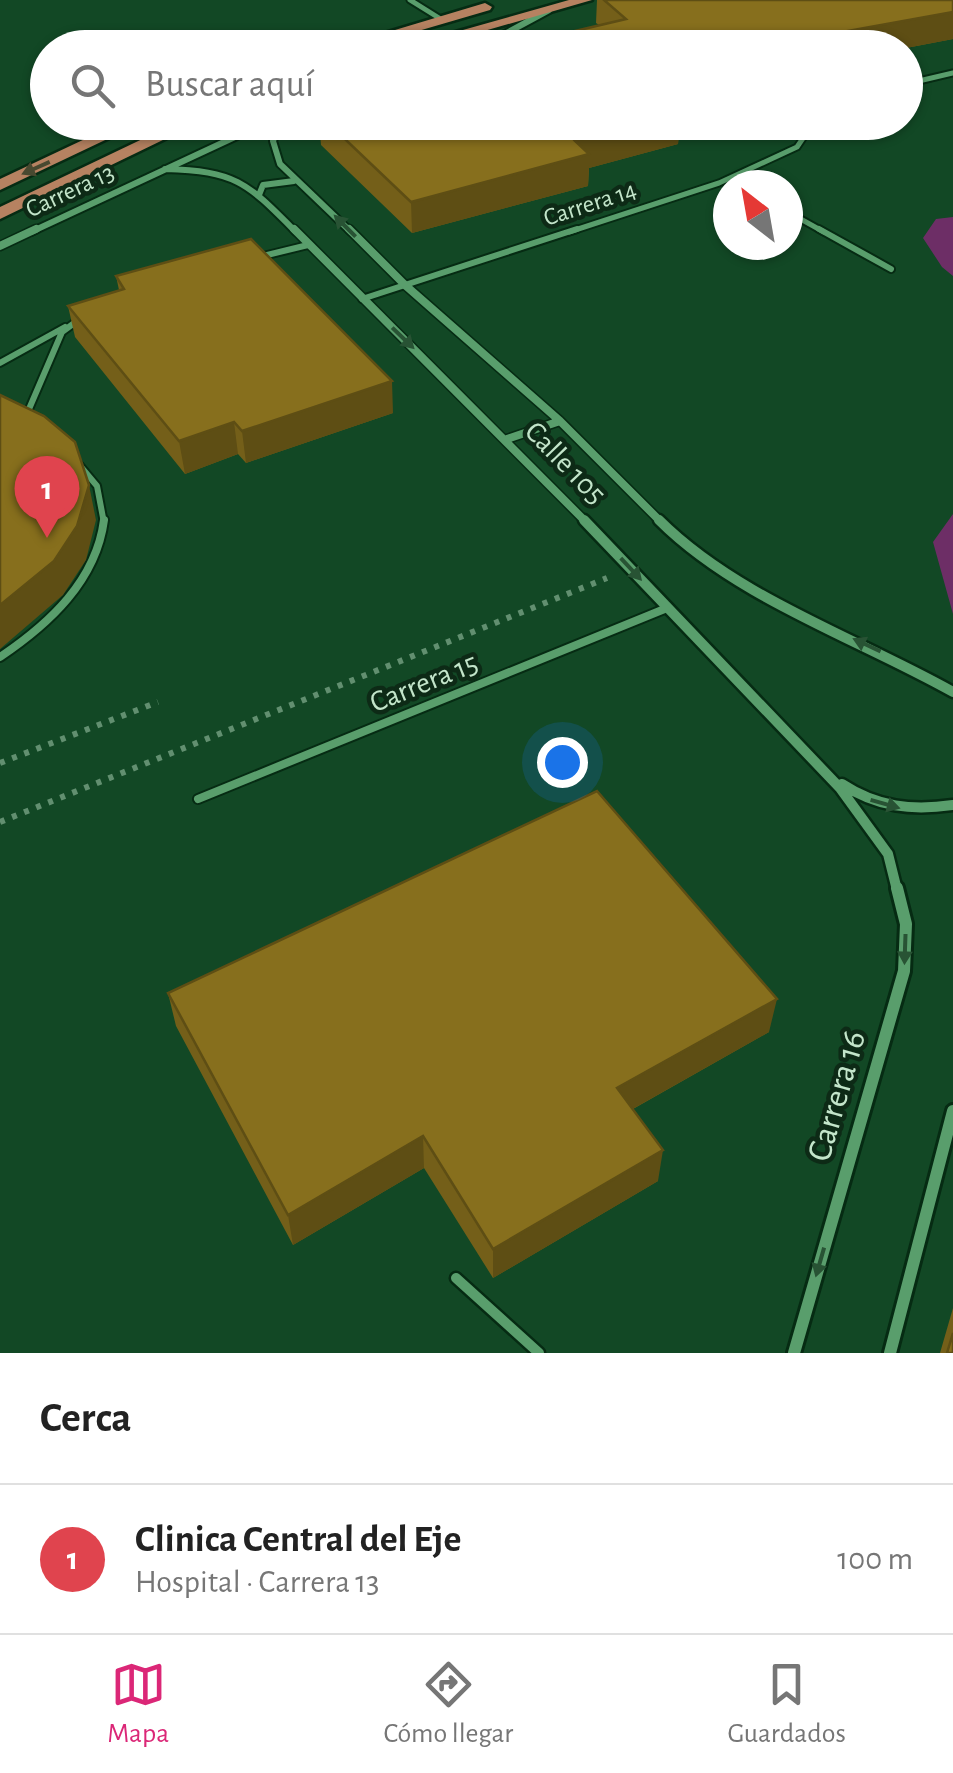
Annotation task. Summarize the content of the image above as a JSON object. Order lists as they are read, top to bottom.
{
  "streets": {
    "street": ["Carrera 13", "Calle 105", "Carrera 16"],
    "lane": ["Carrera 14", "Carrera 15"]
  },
  "crossings": [
    ["Carrera 13", "Calle 105"],
    ["Carrera 14", "Calle 105"],
    ["Calle 105", "Carrera 15"],
    ["Calle 105", "Carrera 16"]
  ],
  "north": "top left",
  "page": {
    "search": "Buscar aquí",
    "pins": "1",
    "heading": "Cerca",
    "list": [
      {
        "mark": "1",
        "name": "Clinica Central del Eje",
        "note": "Hospital · Carrera 13",
        "value": "100 m"
      }
    ],
    "nav": ["Mapa", "Cómo llegar", "Guardados"]
  }
}
